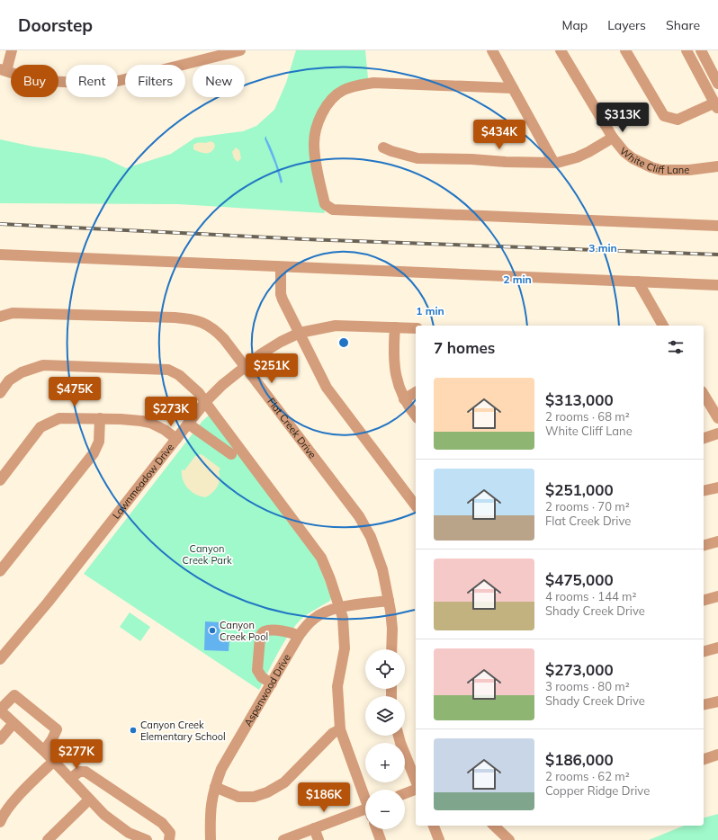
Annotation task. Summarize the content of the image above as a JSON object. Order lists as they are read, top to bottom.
{
  "streets": {
    "street": [
      "White Cliff Lane",
      "Flat Creek Drive",
      "Lawnmeadow Drive",
      "Aspenwood Drive"
    ]
  },
  "crossings": [
    ["Flat Creek Drive", "Lawnmeadow Drive"],
    ["Flat Creek Drive", "Aspenwood Drive"]
  ],
  "parks": ["Canyon Creek Park"],
  "places": ["Canyon Creek Pool", "Canyon Creek Elementary School"],
  "page": {
    "header": "Doorstep",
    "nav": ["Map", "Layers", "Share"],
    "chip": [
      "Buy",
      "Rent",
      "Filters",
      "New"
    ],
    "price": [
      "$313K",
      "$434K",
      "$251K",
      "$475K",
      "$273K",
      "$277K",
      "$186K"
    ],
    "heading": "7 homes",
    "list": [
      {
        "name": "$313,000",
        "note": "2 rooms · 68 m² · White Cliff Lane"
      },
      {
        "name": "$251,000",
        "note": "2 rooms · 70 m² · Flat Creek Drive"
      },
      {
        "name": "$475,000",
        "note": "4 rooms · 144 m² · Shady Creek Drive"
      },
      {
        "name": "$273,000",
        "note": "3 rooms · 80 m² · Shady Creek Drive"
      },
      {
        "name": "$186,000",
        "note": "2 rooms · 62 m² · Copper Ridge Drive"
      }
    ],
    "map_buttons": ["+", "−"]
  },
  "rings": ["3 min", "2 min", "1 min"]
}
